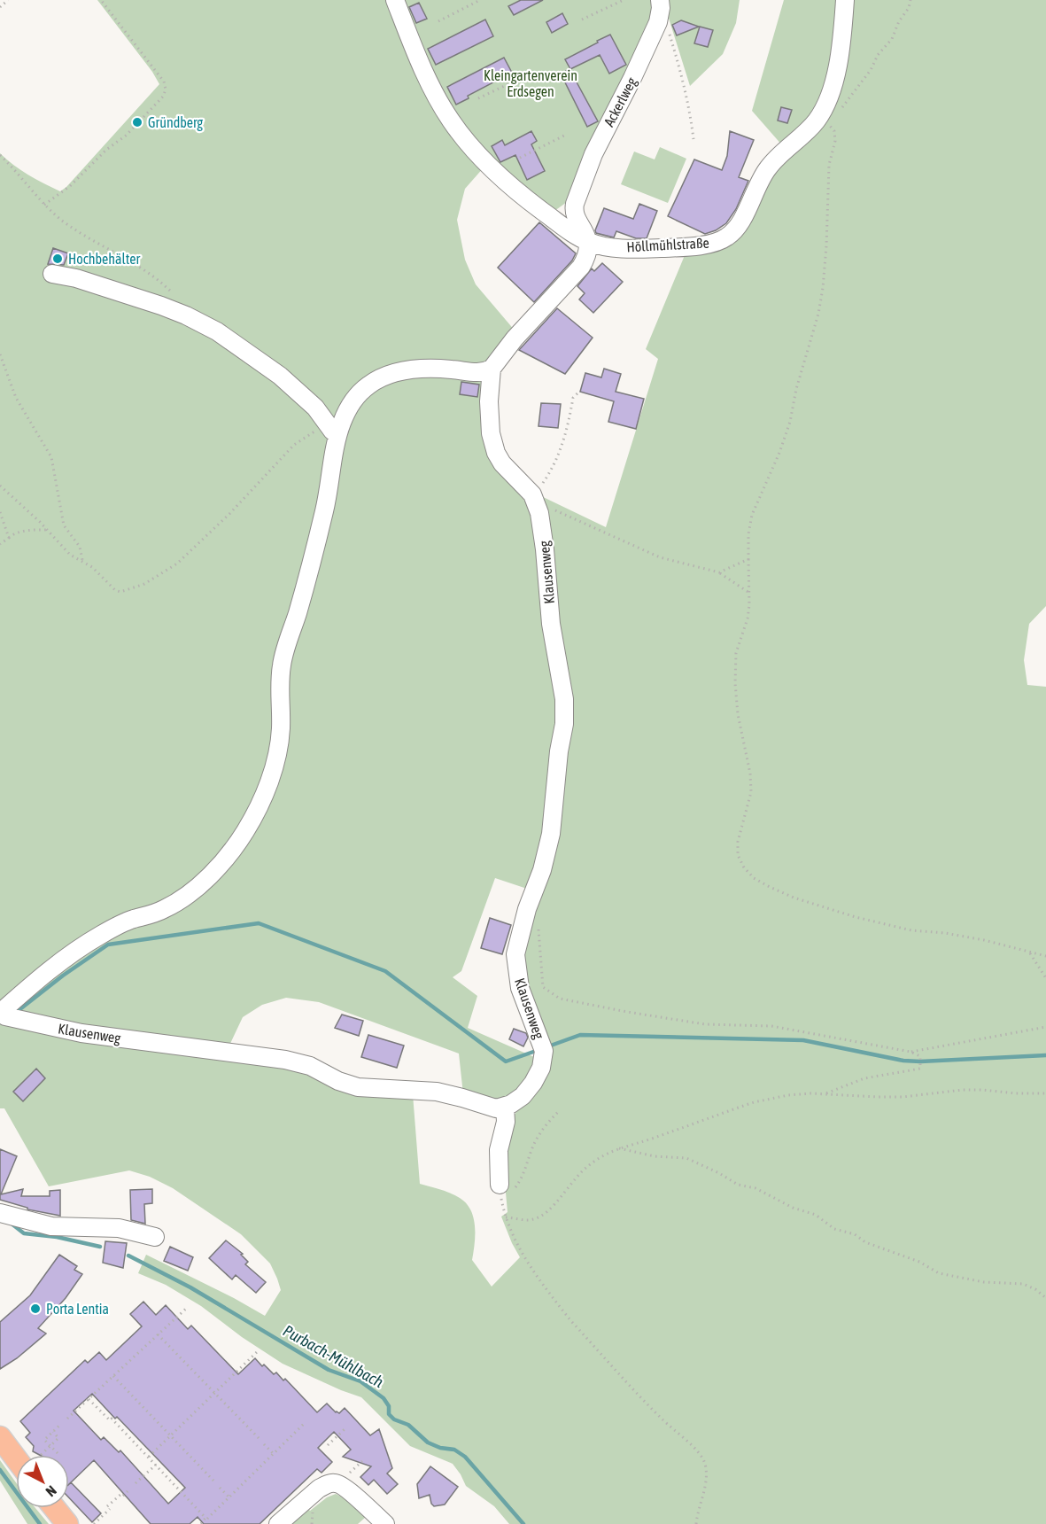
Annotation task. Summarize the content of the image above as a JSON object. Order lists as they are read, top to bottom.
{
  "streets": {
    "street": ["Ackerlweg", "Höllmühlstraße", "Klausenweg"]
  },
  "water": ["Purbach-Mühlbach"],
  "parks": ["Kleingartenverein Erdsegen"],
  "places": ["Gründberg", "Hochbehälter", "Porta Lentia"],
  "north": "bottom right"
}
